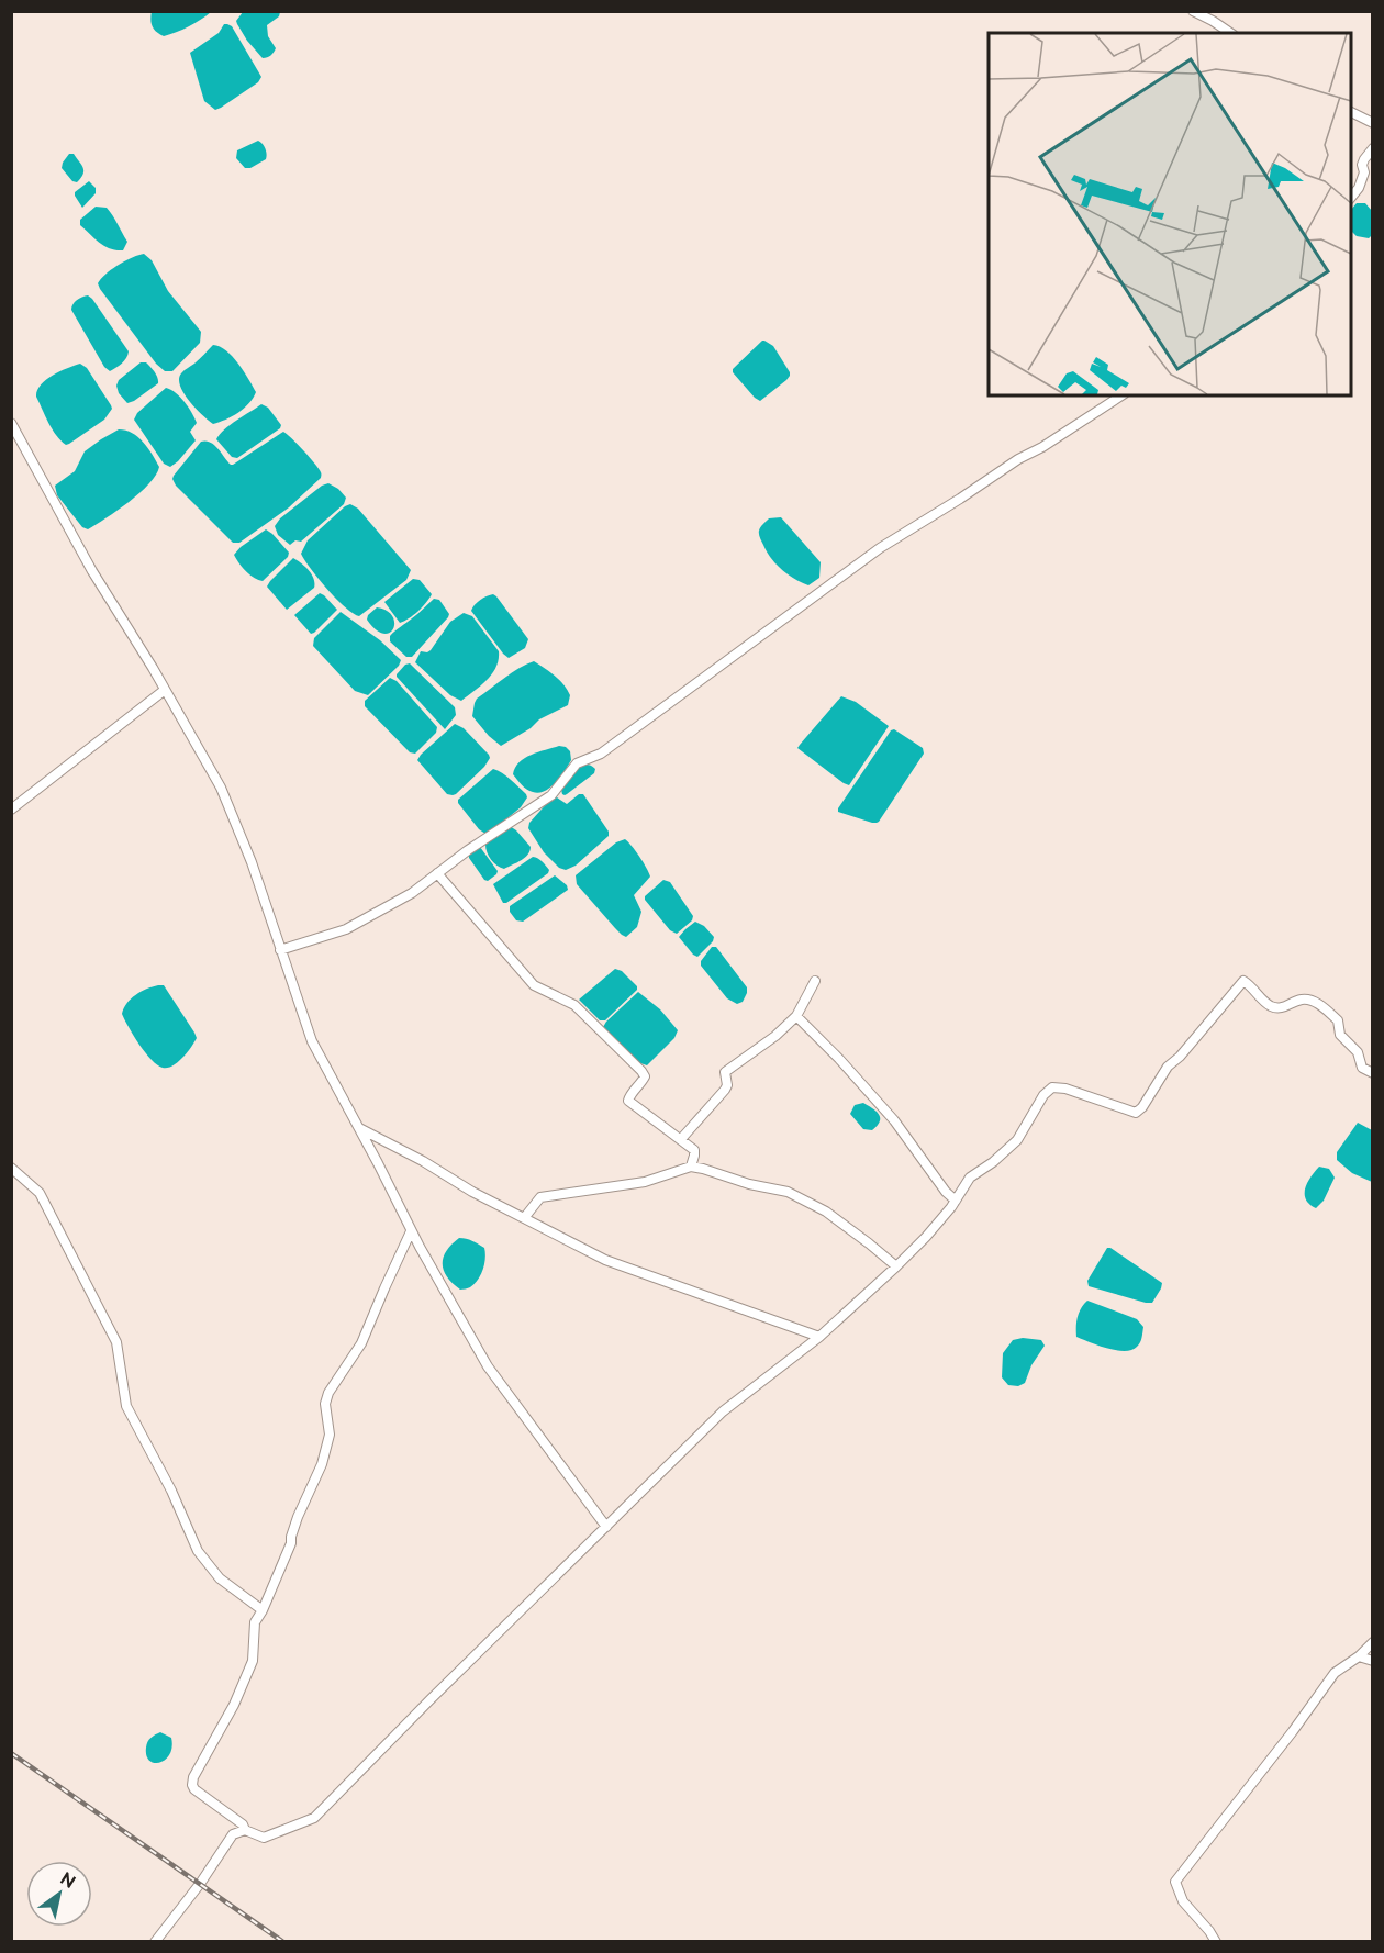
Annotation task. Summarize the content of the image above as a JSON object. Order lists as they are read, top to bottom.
{
  "north": "top right"
}
